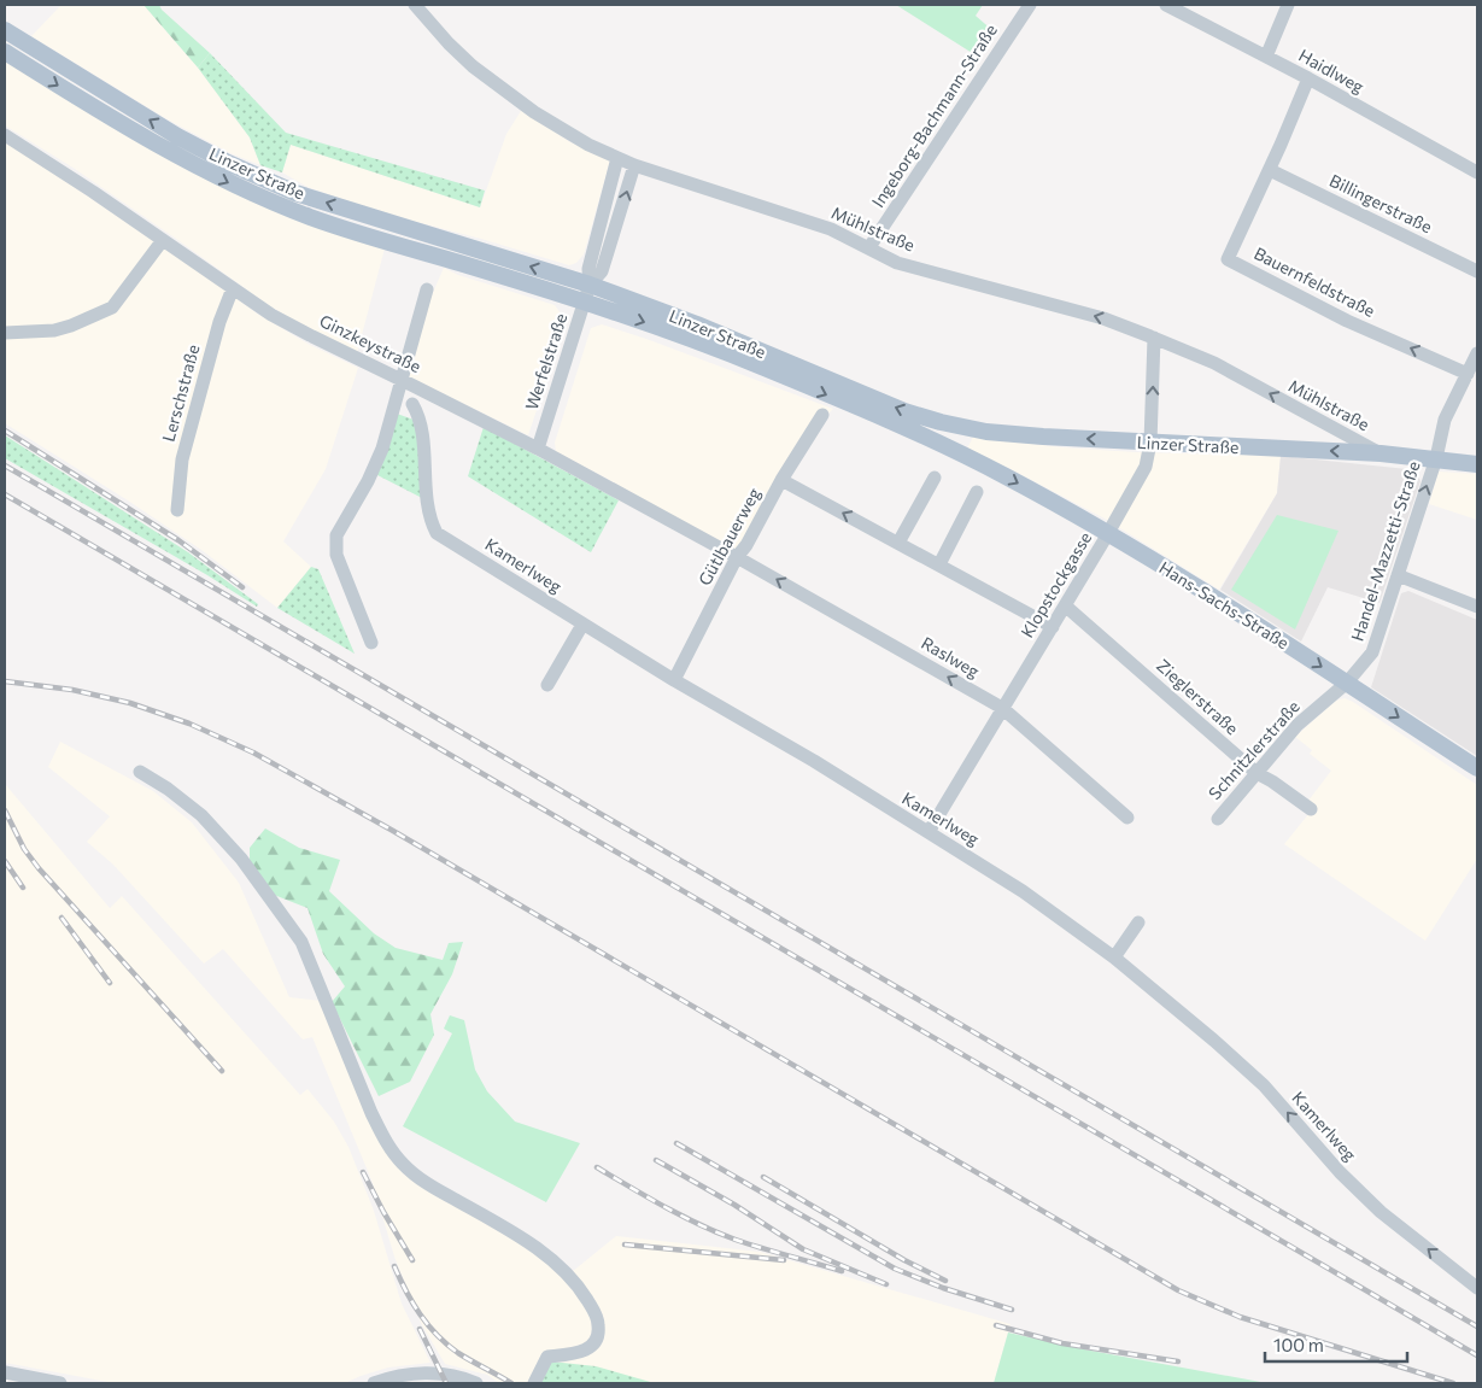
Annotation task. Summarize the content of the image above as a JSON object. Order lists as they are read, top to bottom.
{
  "streets": {
    "main road": ["Linzer Straße", "Hans-Sachs-Straße"],
    "street": [
      "Haidlweg",
      "Ingeborg-Bachmann-Straße",
      "Billingerstraße",
      "Mühlstraße",
      "Bauernfeldstraße",
      "Ginzkeystraße",
      "Werfelstraße",
      "Lerschstraße",
      "Gütlbauerweg",
      "Handel-Mazzetti-Straße",
      "Kamerlweg",
      "Klopstockgasse",
      "Raslweg",
      "Zieglerstraße",
      "Schnitzlerstraße"
    ]
  },
  "crossings": [
    ["Haidlweg", "Bauernfeldstraße"],
    ["Ingeborg-Bachmann-Straße", "Mühlstraße"],
    ["Linzer Straße", "Mühlstraße"],
    ["Linzer Straße", "Werfelstraße"],
    ["Linzer Straße", "Handel-Mazzetti-Straße"],
    ["Linzer Straße", "Klopstockgasse"],
    ["Linzer Straße", "Hans-Sachs-Straße"],
    ["Billingerstraße", "Bauernfeldstraße"],
    ["Mühlstraße", "Werfelstraße"],
    ["Mühlstraße", "Klopstockgasse"],
    ["Bauernfeldstraße", "Handel-Mazzetti-Straße"],
    ["Ginzkeystraße", "Werfelstraße"],
    ["Ginzkeystraße", "Lerschstraße"],
    ["Ginzkeystraße", "Gütlbauerweg"],
    ["Ginzkeystraße", "Raslweg"],
    ["Gütlbauerweg", "Kamerlweg"],
    ["Gütlbauerweg", "Raslweg"],
    ["Handel-Mazzetti-Straße", "Hans-Sachs-Straße"],
    ["Handel-Mazzetti-Straße", "Schnitzlerstraße"],
    ["Kamerlweg", "Klopstockgasse"],
    ["Klopstockgasse", "Hans-Sachs-Straße"],
    ["Klopstockgasse", "Raslweg"],
    ["Klopstockgasse", "Zieglerstraße"],
    ["Hans-Sachs-Straße", "Schnitzlerstraße"],
    ["Zieglerstraße", "Schnitzlerstraße"]
  ],
  "one_way": ["Mühlstraße", "Hans-Sachs-Straße"],
  "scale_bar": "100 m"
}
